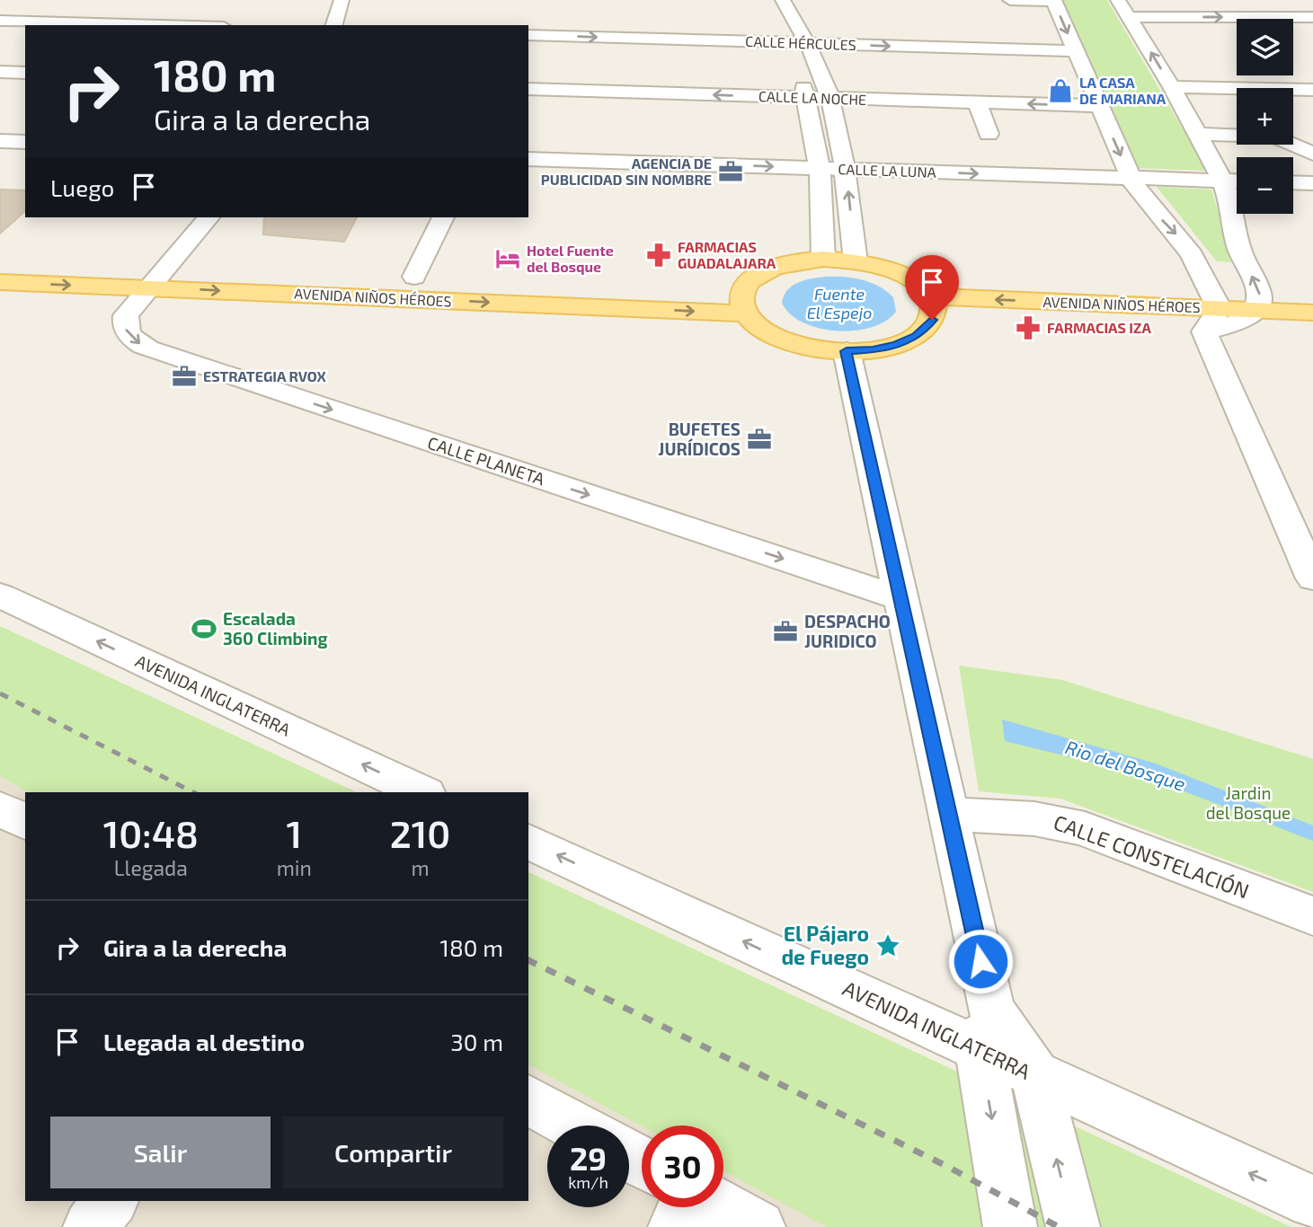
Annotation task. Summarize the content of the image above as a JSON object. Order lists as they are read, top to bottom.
{
  "streets": {
    "main road": ["AVENIDA NIÑOS HÉROES"],
    "street": [
      "CALLE HÉRCULES",
      "CALLE LA NOCHE",
      "CALLE LA LUNA",
      "CALLE PLANETA",
      "AVENIDA INGLATERRA",
      "CALLE CONSTELACIÓN"
    ]
  },
  "crossings": [
    ["AVENIDA NIÑOS HÉROES", "CALLE PLANETA"]
  ],
  "one_way": [
    "CALLE HÉRCULES",
    "CALLE LA NOCHE",
    "CALLE LA LUNA",
    "CALLE PLANETA",
    "AVENIDA INGLATERRA"
  ],
  "water": ["Fuente El Espejo", "Rio del Bosque"],
  "parks": ["Jardin del Bosque"],
  "places": {
    "shop": ["LA CASA DE MARIANA"],
    "office": [
      "AGENCIA DE PUBLICIDAD SIN NOMBRE",
      "ESTRATEGIA RVOX",
      "BUFETES JURÍDICOS",
      "DESPACHO JURIDICO"
    ],
    "pharmacy": ["FARMACIAS GUADALAJARA", "FARMACIAS IZA"],
    "hotel": ["Hotel Fuente del Bosque"],
    "sports": ["Escalada 360 Climbing"],
    "place": ["El Pájaro de Fuego"]
  },
  "page": {
    "map_buttons": ["+", "−"],
    "turn": ["180 m", "Gira a la derecha"],
    "then": "Luego",
    "eta": [
      "10:48",
      "Llegada",
      "1",
      "min",
      "210",
      "m"
    ],
    "list": [
      {
        "name": "Gira a la derecha",
        "value": "180 m"
      },
      {
        "name": "Llegada al destino",
        "value": "30 m"
      }
    ],
    "buttons": ["Salir", "Compartir"],
    "speed": "29 km/h",
    "limit": "30"
  }
}
